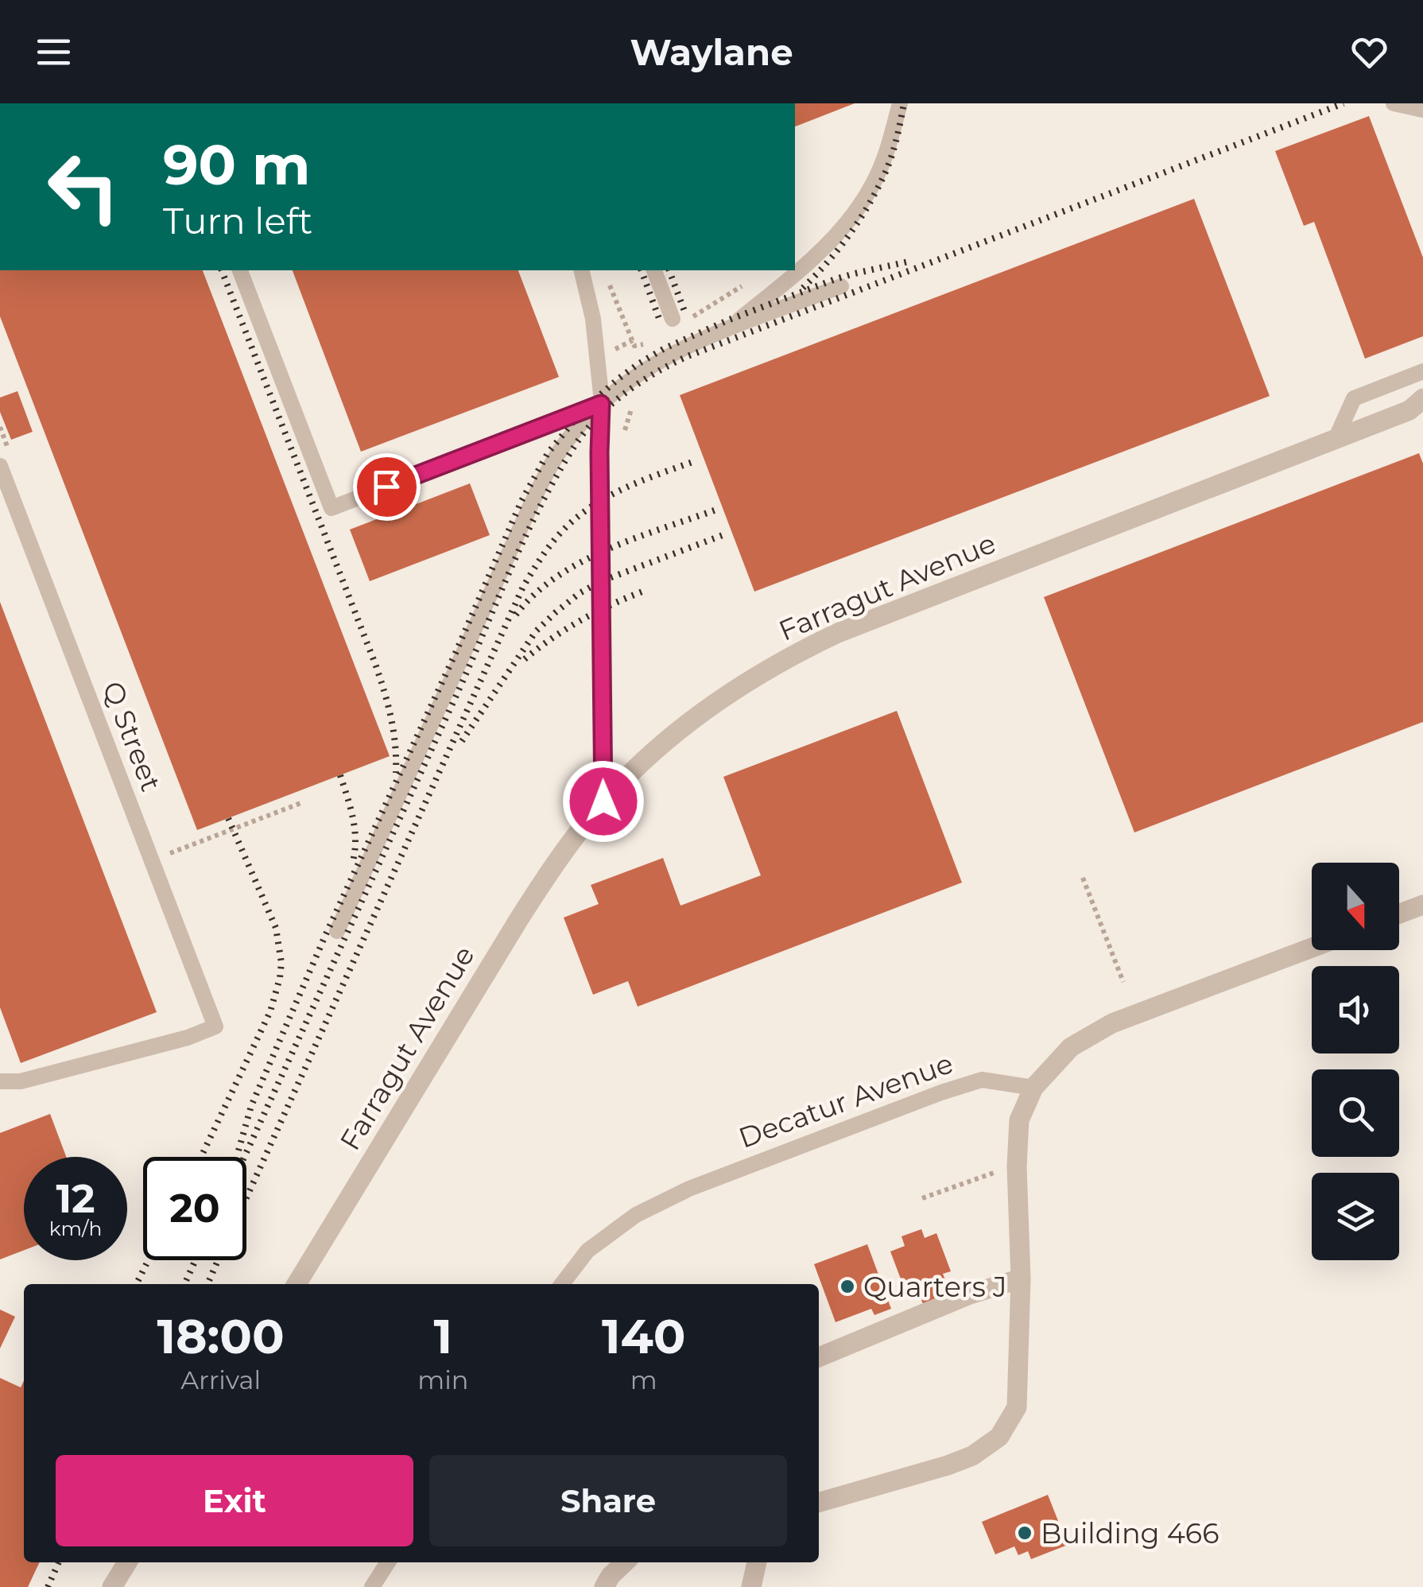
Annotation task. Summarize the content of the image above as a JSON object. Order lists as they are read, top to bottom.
{
  "streets": {
    "street": ["Farragut Avenue"],
    "lane": ["Q Street", "Decatur Avenue"]
  },
  "places": ["Quarters J", "Building 466"],
  "north": "bottom",
  "page": {
    "header": "Waylane",
    "turn": ["90 m", "Turn left"],
    "speed": "12 km/h",
    "limit": "20",
    "eta": [
      "18:00",
      "Arrival",
      "1",
      "min",
      "140",
      "m"
    ],
    "buttons": ["Exit", "Share"]
  }
}
